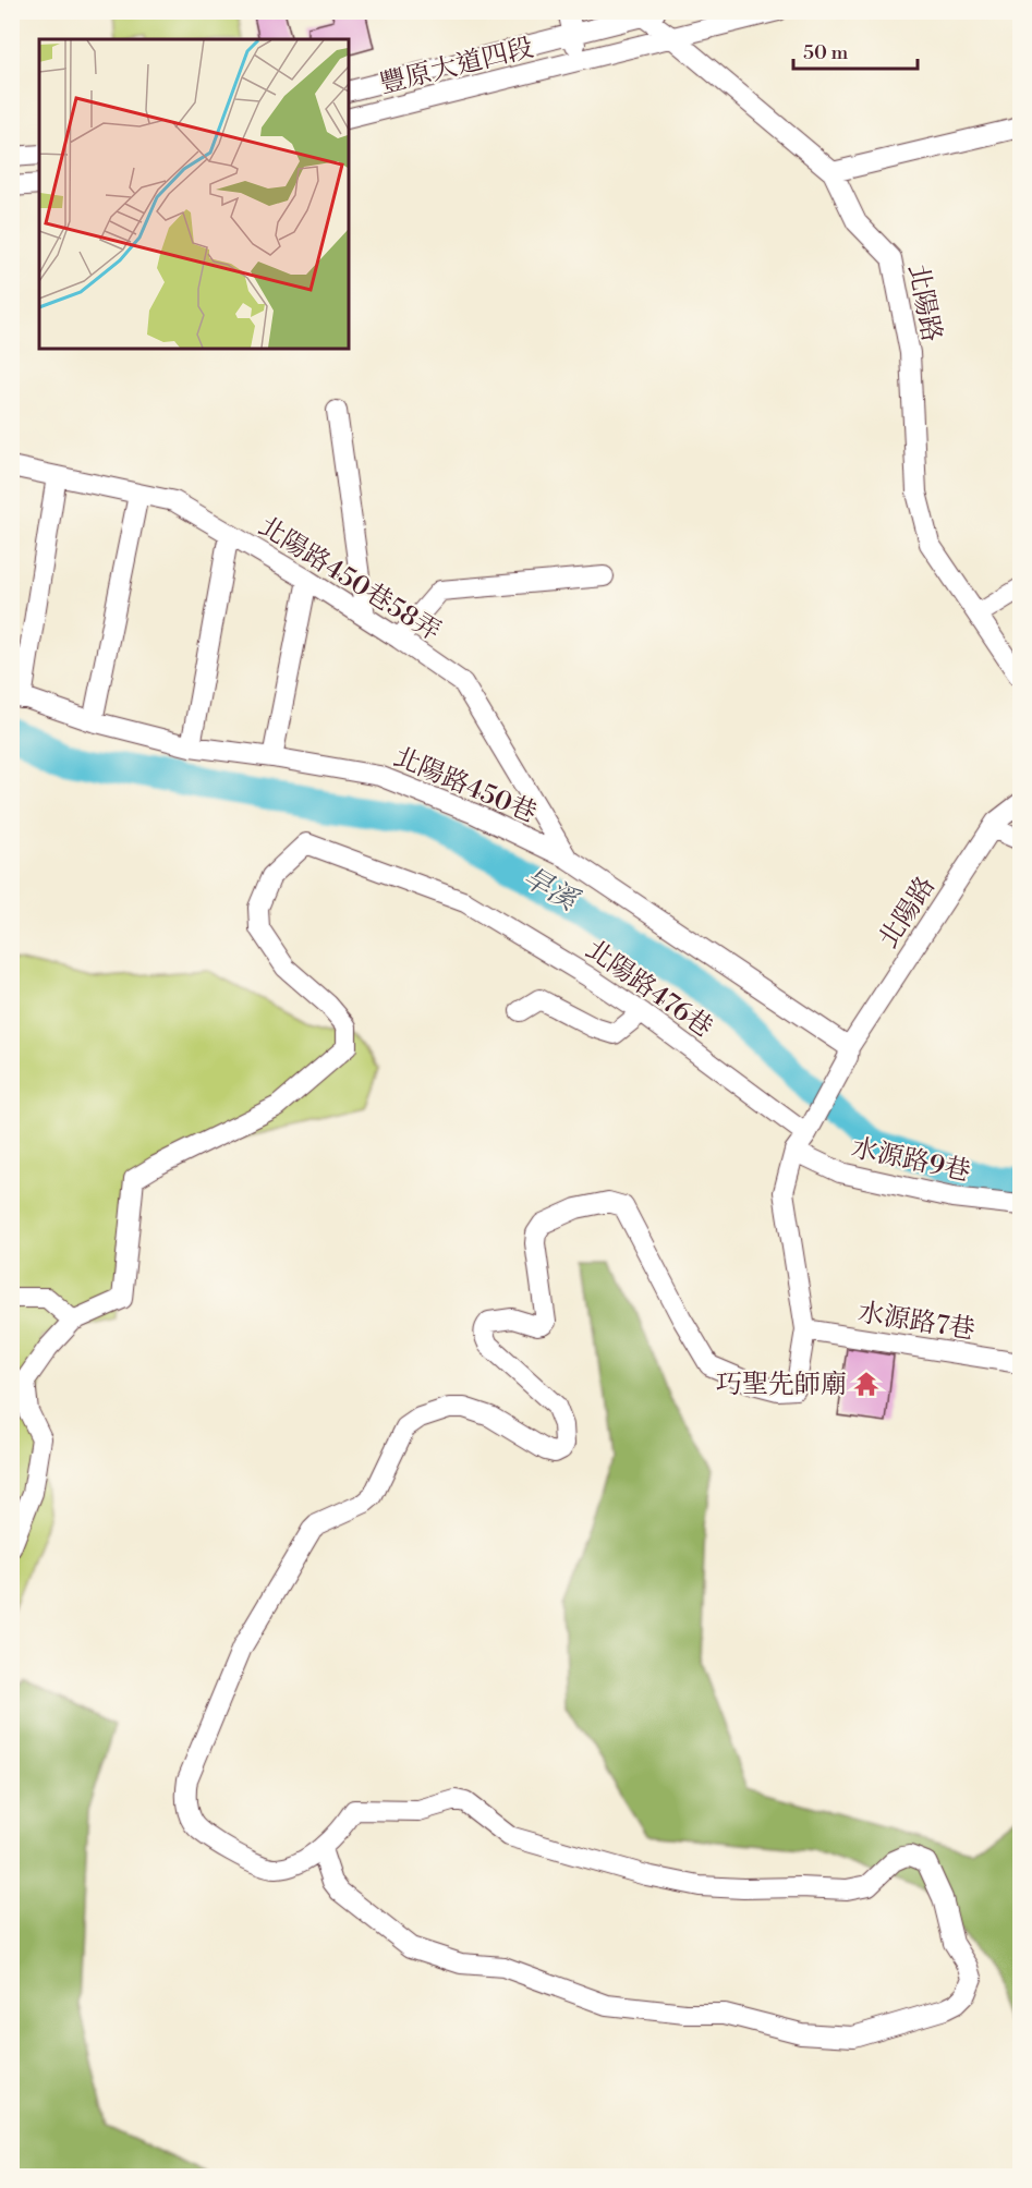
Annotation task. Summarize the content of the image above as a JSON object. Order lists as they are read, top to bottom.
{
  "streets": {
    "street": [
      "豐原大道四段",
      "北陽路",
      "北陽路450巷58弄",
      "北陽路450巷",
      "北陽路476巷",
      "水源路9巷",
      "水源路7巷"
    ]
  },
  "crossings": [
    ["豐原大道四段", "北陽路"],
    ["北陽路", "北陽路450巷"],
    ["北陽路", "北陽路476巷"],
    ["北陽路", "水源路9巷"],
    ["北陽路450巷58弄", "北陽路450巷"],
    ["北陽路476巷", "水源路9巷"]
  ],
  "water": ["旱溪"],
  "places": {
    "temple": ["巧聖先師廟"]
  },
  "scale_bar": "50 m"
}
